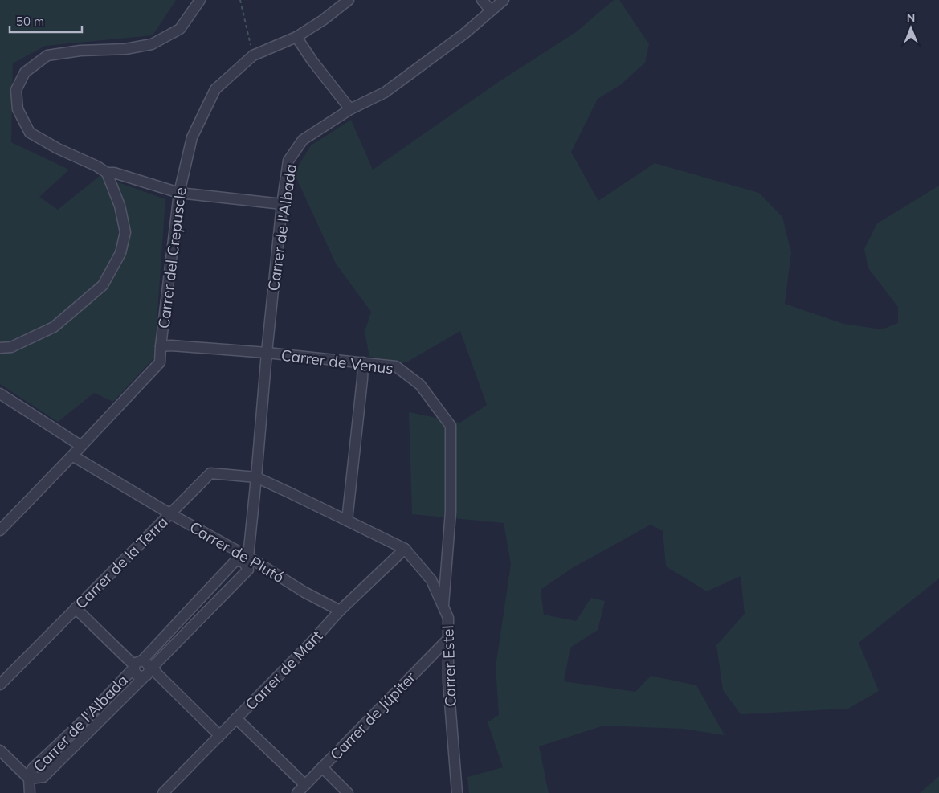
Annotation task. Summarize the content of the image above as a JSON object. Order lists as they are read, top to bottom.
{
  "streets": {
    "street": [
      "Carrer de l'Albada",
      "Carrer del Crepuscle",
      "Carrer de Venus",
      "Carrer de Plutó",
      "Carrer de la Terra",
      "Carrer Estel",
      "Carrer de Mart",
      "Carrer de Júpiter"
    ]
  },
  "crossings": [
    ["Carrer de l'Albada", "Carrer de Venus"],
    ["Carrer de l'Albada", "Carrer de Plutó"],
    ["Carrer de l'Albada", "Carrer de la Terra"],
    ["Carrer de l'Albada", "Carrer Estel"],
    ["Carrer del Crepuscle", "Carrer de Venus"],
    ["Carrer del Crepuscle", "Carrer de Plutó"],
    ["Carrer de Venus", "Carrer Estel"],
    ["Carrer de Plutó", "Carrer de la Terra"],
    ["Carrer de Plutó", "Carrer de Mart"],
    ["Carrer de la Terra", "Carrer Estel"],
    ["Carrer Estel", "Carrer de Mart"],
    ["Carrer Estel", "Carrer de Júpiter"]
  ],
  "scale_bar": "50 m",
  "north": "top"
}
